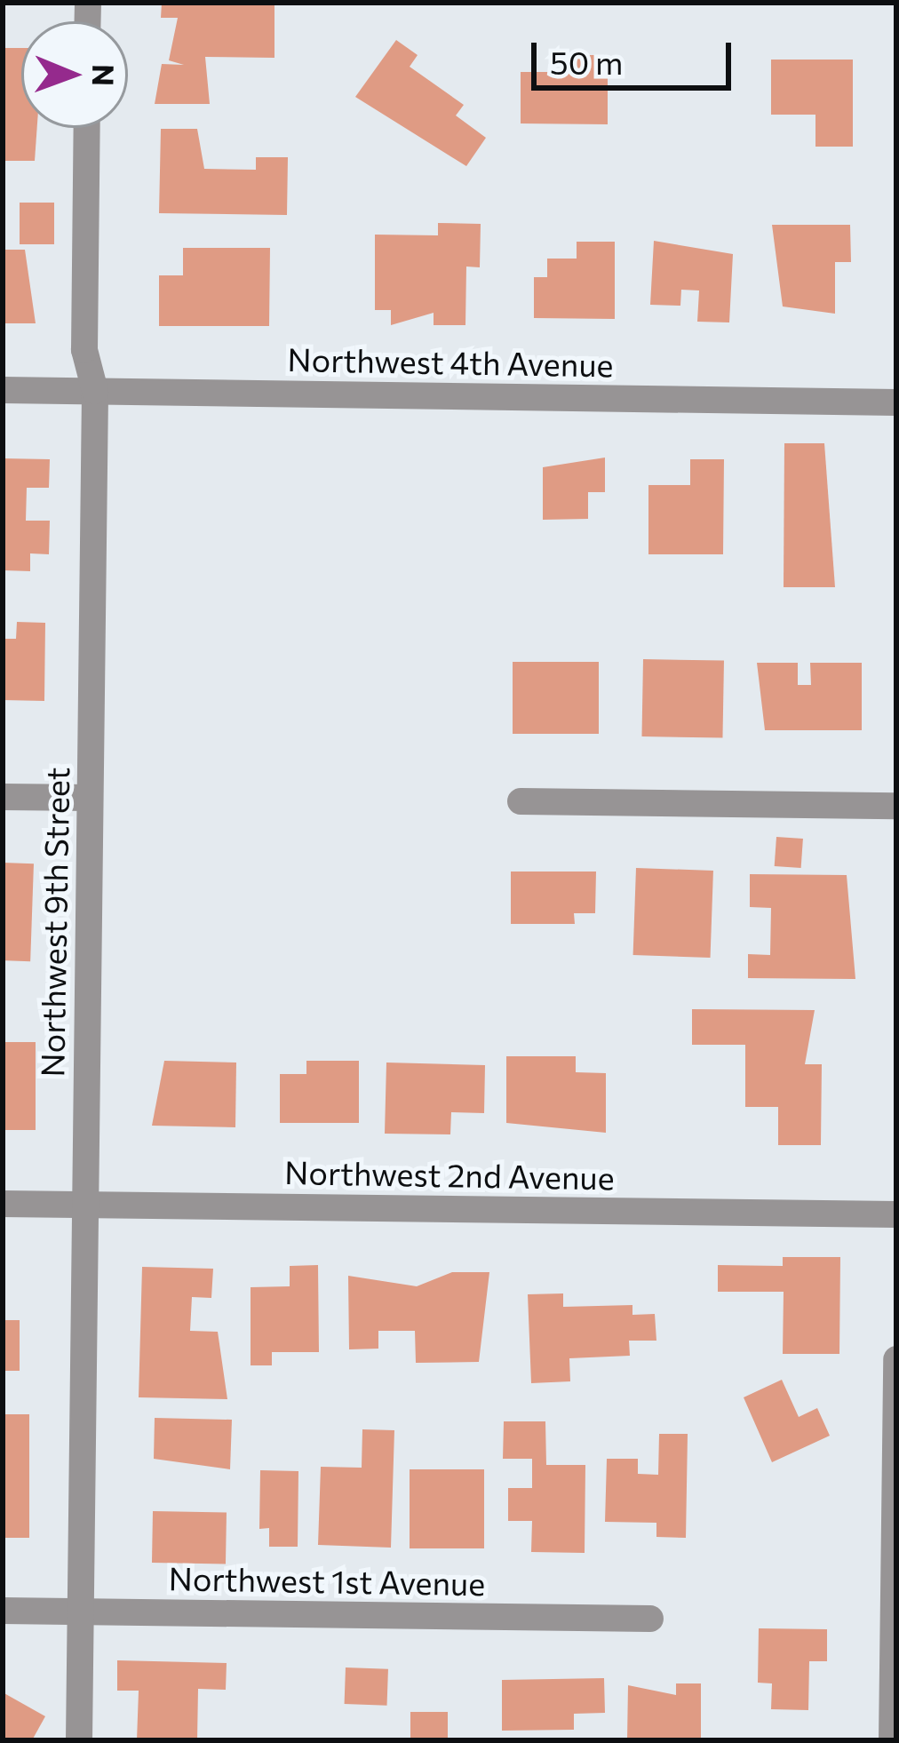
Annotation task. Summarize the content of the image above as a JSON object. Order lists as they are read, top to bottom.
{
  "streets": {
    "street": [
      "Northwest 4th Avenue",
      "Northwest 9th Street",
      "Northwest 2nd Avenue",
      "Northwest 1st Avenue"
    ]
  },
  "crossings": [
    ["Northwest 4th Avenue", "Northwest 9th Street"],
    ["Northwest 9th Street", "Northwest 2nd Avenue"],
    ["Northwest 9th Street", "Northwest 1st Avenue"]
  ],
  "scale_bar": "50 m",
  "north": "right"
}
